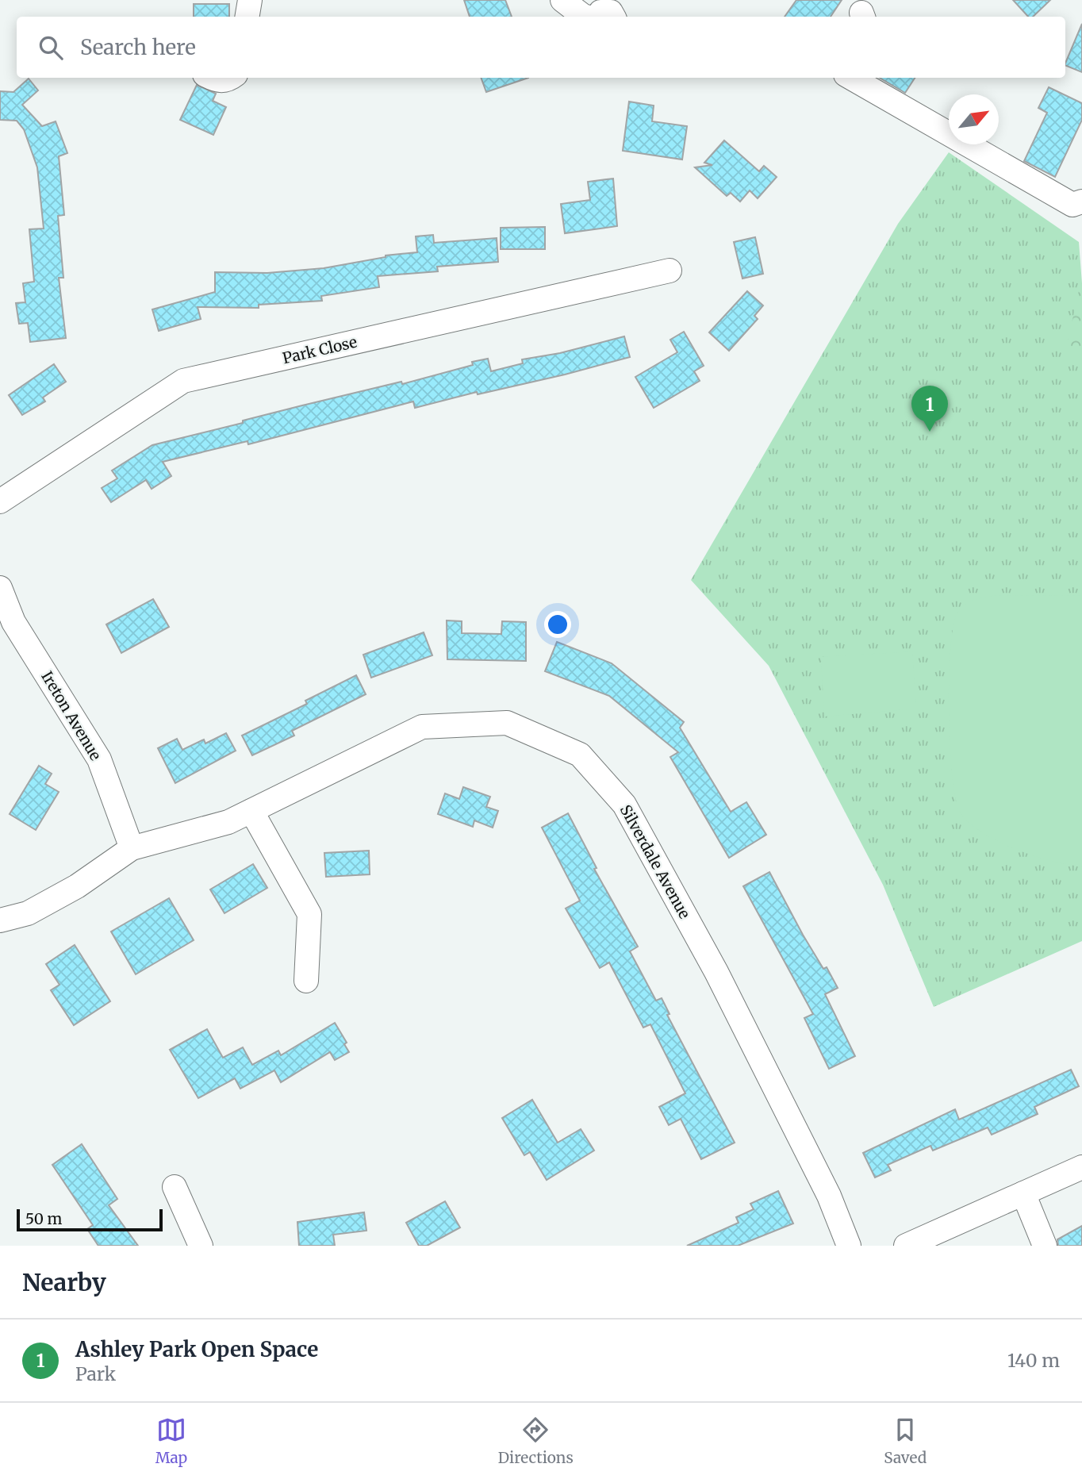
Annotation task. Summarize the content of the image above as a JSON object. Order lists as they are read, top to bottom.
{
  "streets": {
    "street": ["Park Close", "Ireton Avenue", "Silverdale Avenue"]
  },
  "crossings": [
    ["Ireton Avenue", "Silverdale Avenue"]
  ],
  "scale_bar": "50 m",
  "north": "top right",
  "page": {
    "search": "Search here",
    "pins": "1",
    "scale": "50 m",
    "heading": "Nearby",
    "list": [
      {
        "mark": "1",
        "name": "Ashley Park Open Space",
        "note": "Park",
        "value": "140 m"
      }
    ],
    "nav": ["Map", "Directions", "Saved"]
  }
}
